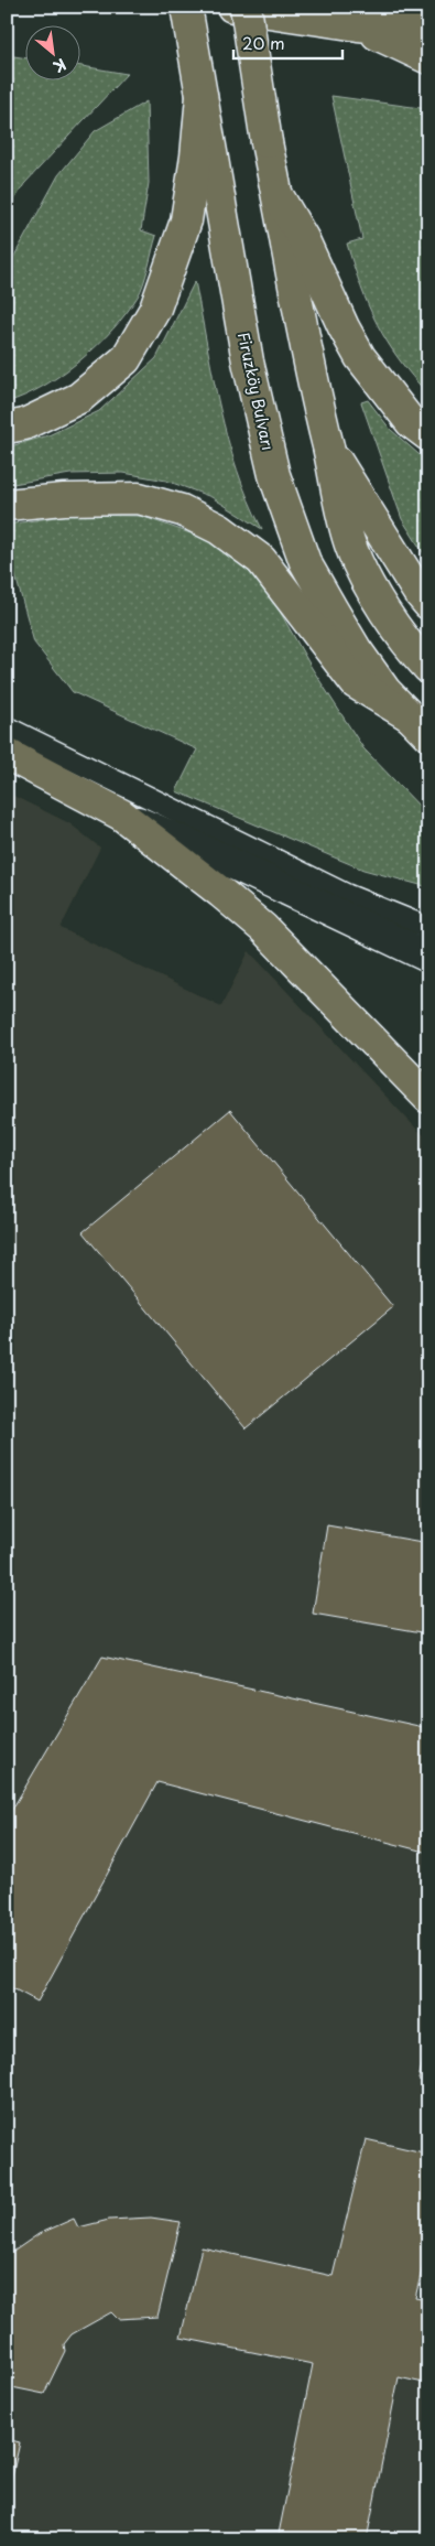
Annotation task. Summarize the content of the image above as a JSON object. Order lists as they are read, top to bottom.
{
  "streets": {
    "main road": ["Firuzköy Bulvarı"]
  },
  "scale_bar": "20 m",
  "north": "bottom right"
}
